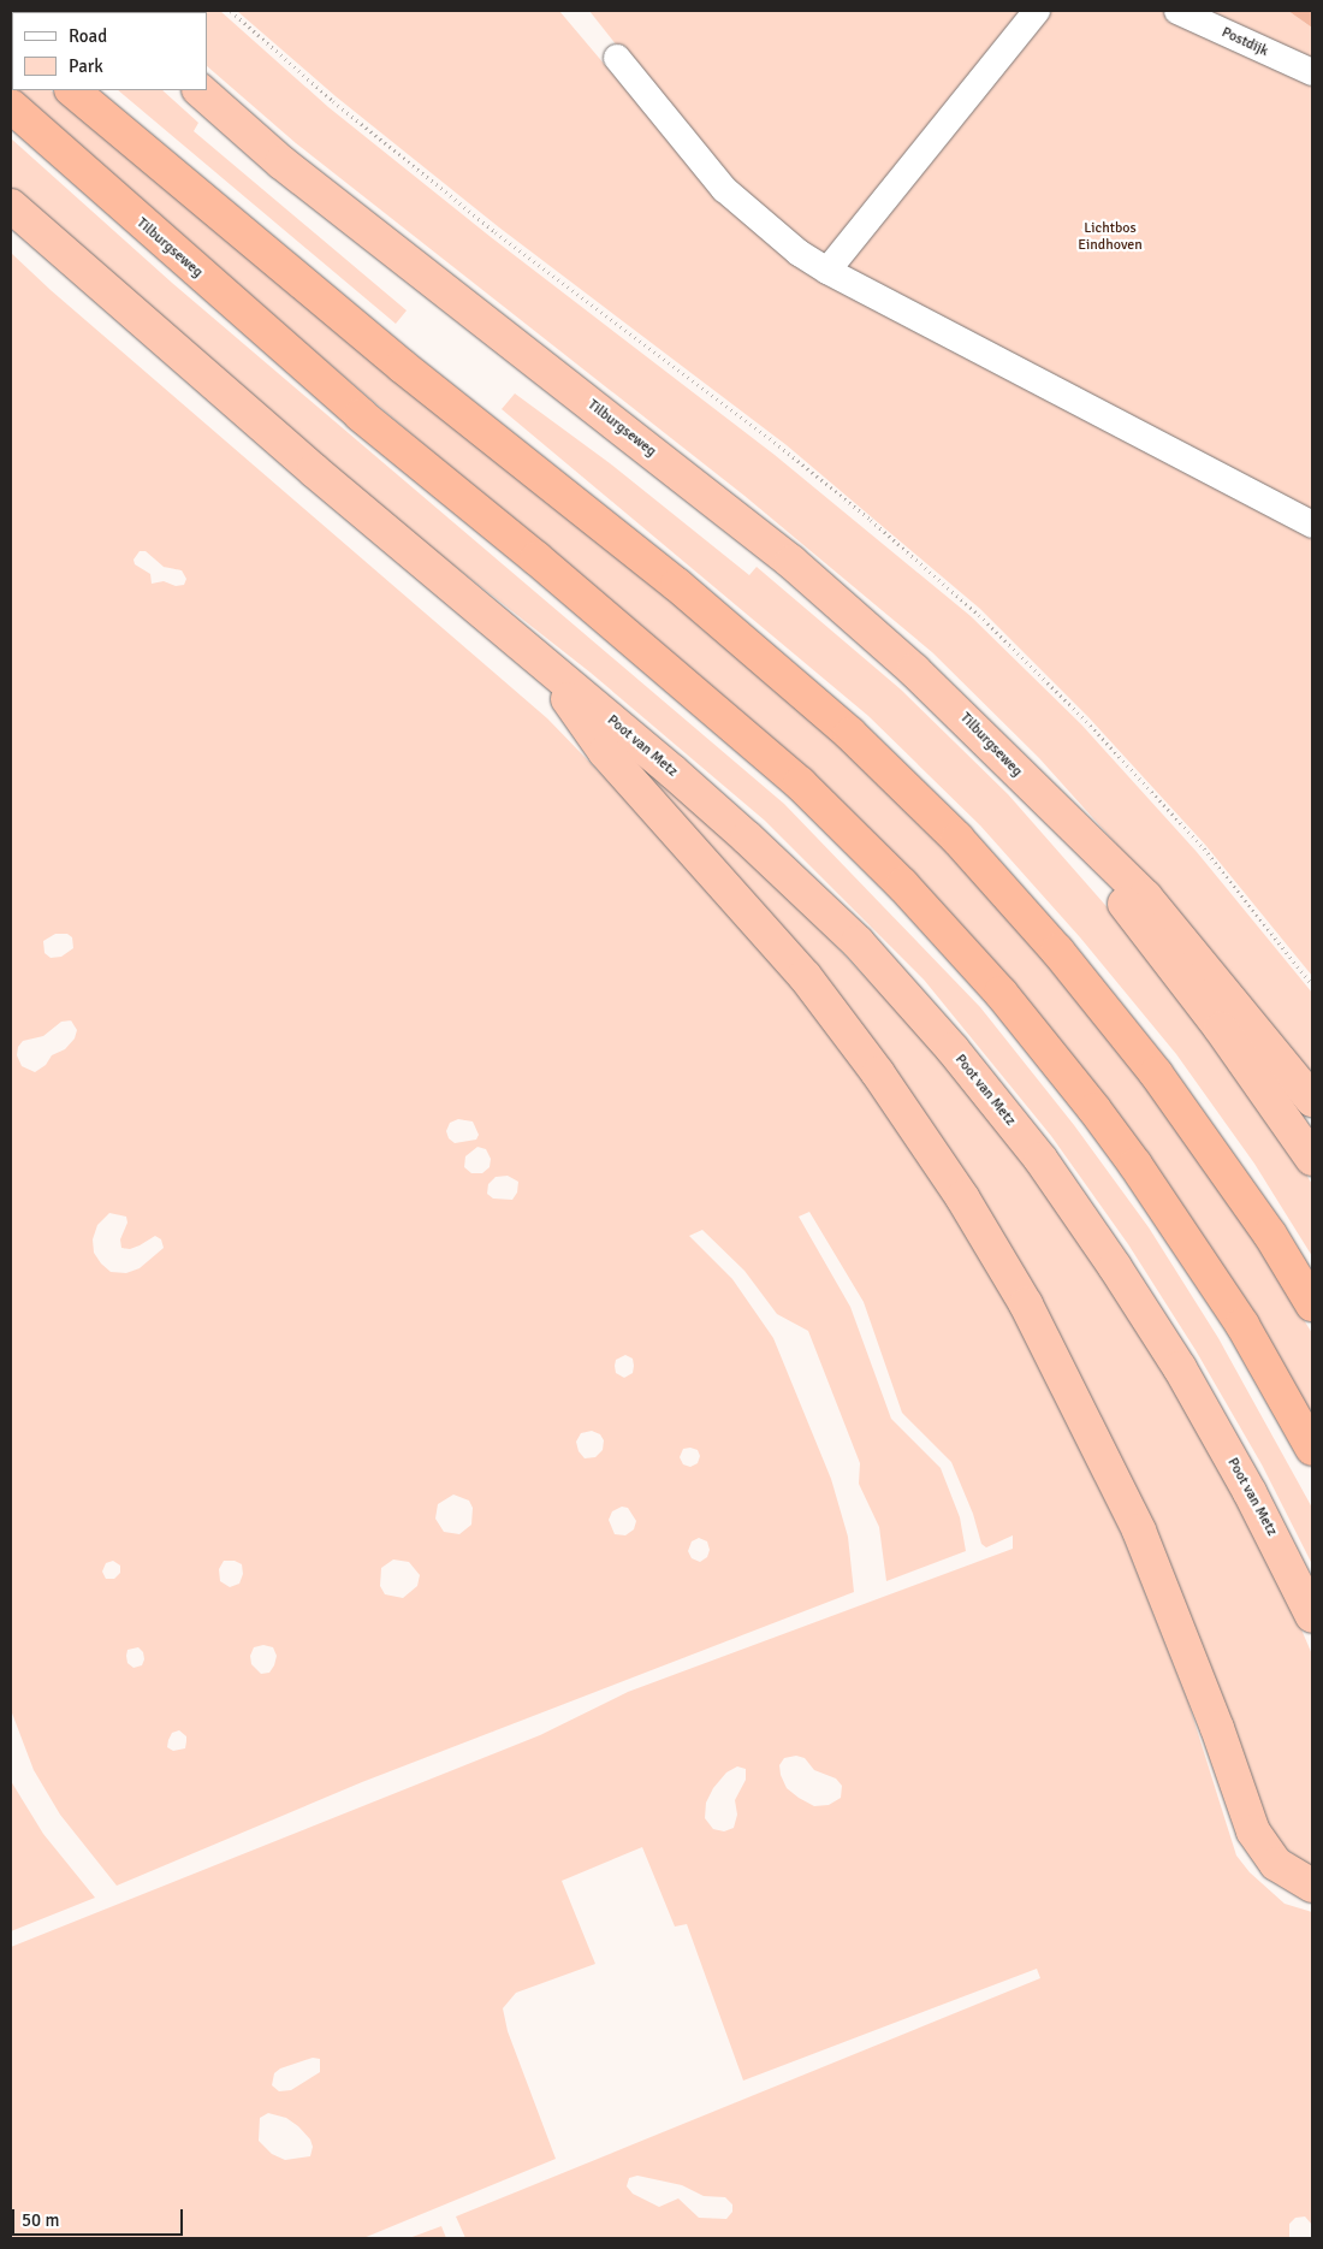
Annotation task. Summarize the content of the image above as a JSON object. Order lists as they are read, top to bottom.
{
  "streets": {
    "highway": ["Tilburgseweg", "Poot van Metz"],
    "street": ["Postdijk"]
  },
  "parks": ["Lichtbos Eindhoven"],
  "legend": ["Road", "Park"],
  "scale_bar": "50 m"
}
